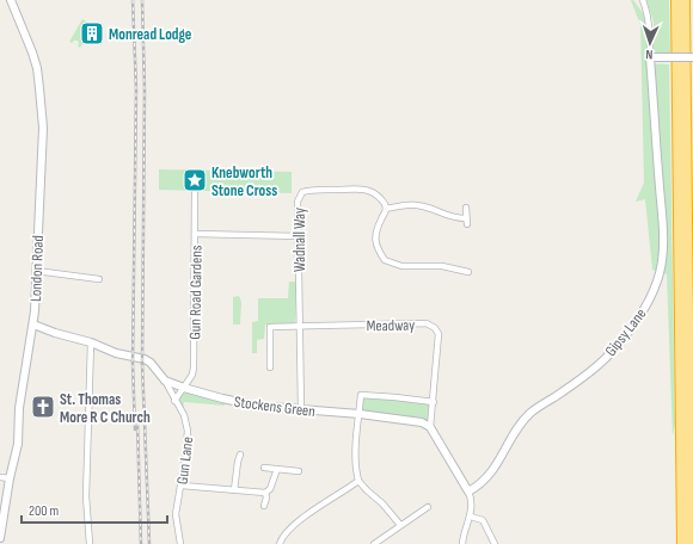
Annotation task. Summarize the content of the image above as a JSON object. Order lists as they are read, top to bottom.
{
  "streets": {
    "street": [
      "Wadnall Way",
      "London Road",
      "Gun Road Gardens",
      "Meadway",
      "Gipsy Lane",
      "Stockens Green",
      "Gun Lane"
    ]
  },
  "crossings": [
    ["Wadnall Way", "Meadway"],
    ["Wadnall Way", "Stockens Green"],
    ["Gun Road Gardens", "Stockens Green"],
    ["Gun Road Gardens", "Gun Lane"],
    ["Stockens Green", "Gun Lane"]
  ],
  "places": {
    "building": ["Monread Lodge"],
    "place": ["Knebworth Stone Cross"],
    "church": ["St. Thomas More R C Church"]
  },
  "scale_bar": "200 m",
  "north": "bottom"
}
